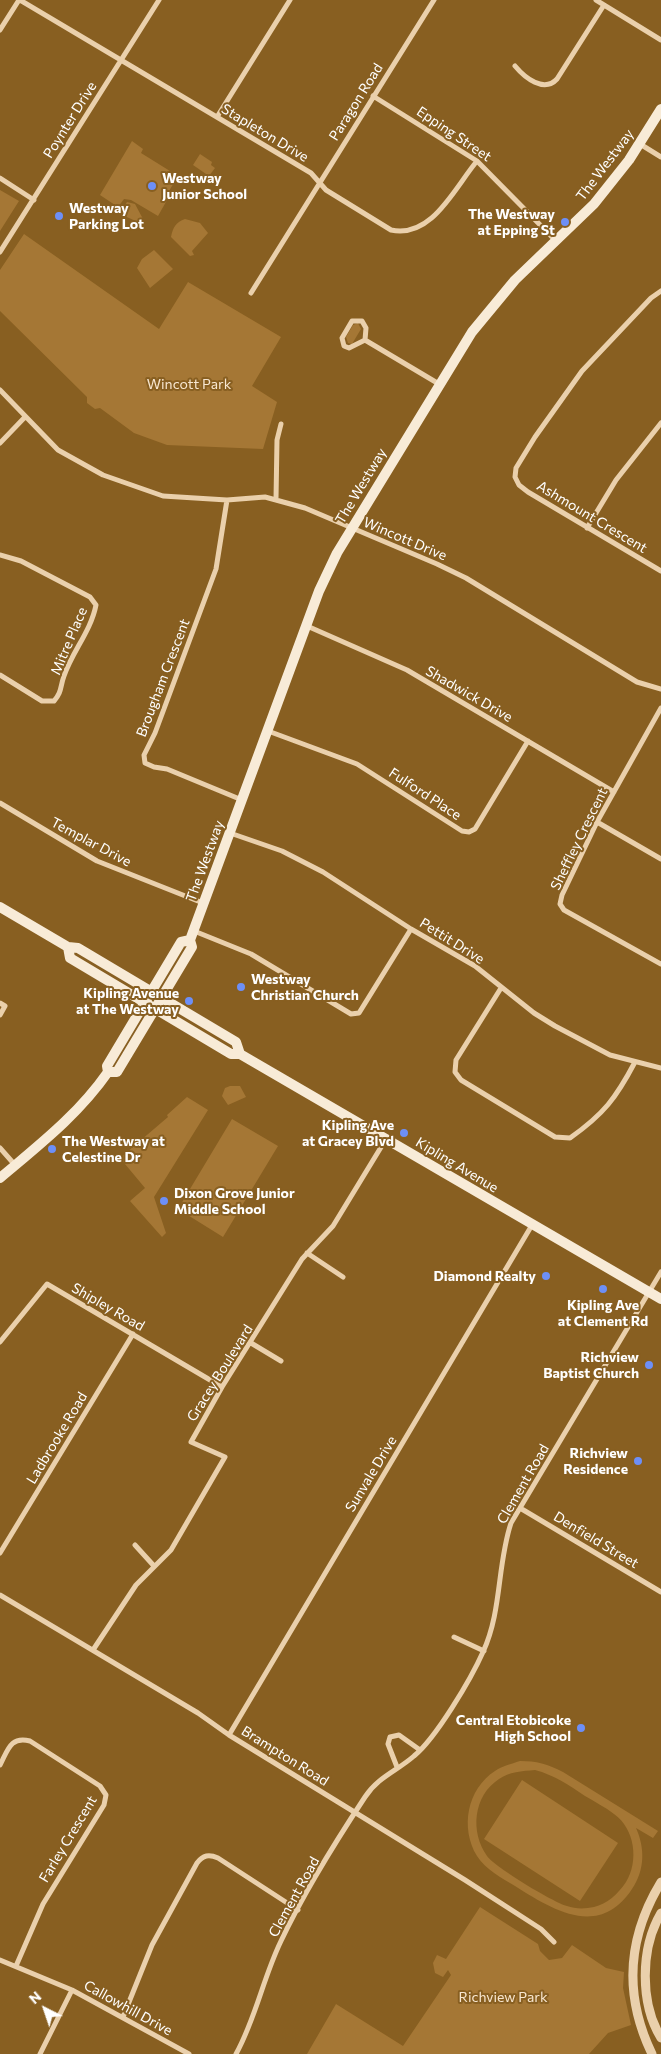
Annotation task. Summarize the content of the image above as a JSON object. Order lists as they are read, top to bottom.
{
  "streets": {
    "main road": ["The Westway", "Kipling Avenue"],
    "street": [
      "Paragon Road",
      "Poynter Drive",
      "Stapleton Drive",
      "Epping Street",
      "Ashmount Crescent",
      "Wincott Drive",
      "Mitre Place",
      "Brougham Crescent",
      "Shadwick Drive",
      "Fulford Place",
      "Sheffley Crescent",
      "Templar Drive",
      "Pettit Drive",
      "Shipley Road",
      "Gracey Boulevard",
      "Ladbrooke Road",
      "Sunvale Drive",
      "Clement Road",
      "Denfield Street",
      "Brampton Road",
      "Farley Crescent",
      "Callowhill Drive"
    ]
  },
  "crossings": [
    ["Paragon Road", "Stapleton Drive"],
    ["Paragon Road", "Epping Street"],
    ["Poynter Drive", "Stapleton Drive"],
    ["Stapleton Drive", "Epping Street"],
    ["Epping Street", "The Westway"],
    ["The Westway", "Wincott Drive"],
    ["The Westway", "Brougham Crescent"],
    ["The Westway", "Shadwick Drive"],
    ["The Westway", "Fulford Place"],
    ["The Westway", "Templar Drive"],
    ["The Westway", "Pettit Drive"],
    ["The Westway", "Kipling Avenue"],
    ["Wincott Drive", "Brougham Crescent"],
    ["Shadwick Drive", "Fulford Place"],
    ["Shadwick Drive", "Sheffley Crescent"],
    ["Kipling Avenue", "Gracey Boulevard"],
    ["Kipling Avenue", "Sunvale Drive"],
    ["Kipling Avenue", "Clement Road"],
    ["Shipley Road", "Gracey Boulevard"],
    ["Shipley Road", "Ladbrooke Road"],
    ["Gracey Boulevard", "Brampton Road"],
    ["Sunvale Drive", "Brampton Road"],
    ["Clement Road", "Denfield Street"],
    ["Clement Road", "Brampton Road"],
    ["Farley Crescent", "Callowhill Drive"]
  ],
  "parks": ["Wincott Park", "Richview Park"],
  "places": [
    "Westway Junior School",
    "Westway Parking Lot",
    "The Westway at Epping St",
    "Westway Christian Church",
    "Kipling Avenue at The Westway",
    "Kipling Ave at Gracey Blvd",
    "The Westway at Celestine Dr",
    "Dixon Grove Junior Middle School",
    "Diamond Realty",
    "Kipling Ave at Clement Rd",
    "Richview Baptist Church",
    "Richview Residence",
    "Central Etobicoke High School"
  ],
  "north": "top left"
}
